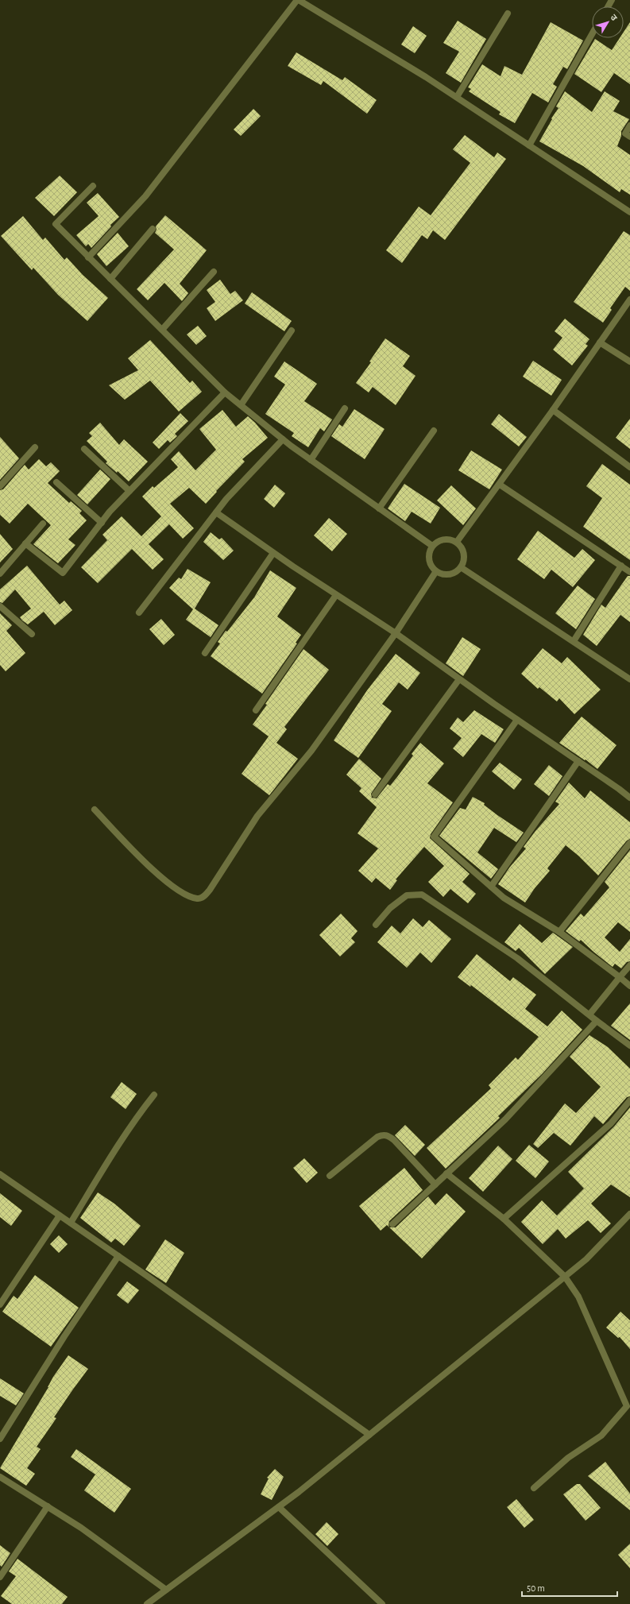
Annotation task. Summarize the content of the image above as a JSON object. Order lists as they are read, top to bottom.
{
  "scale_bar": "50 m",
  "north": "top right"
}
